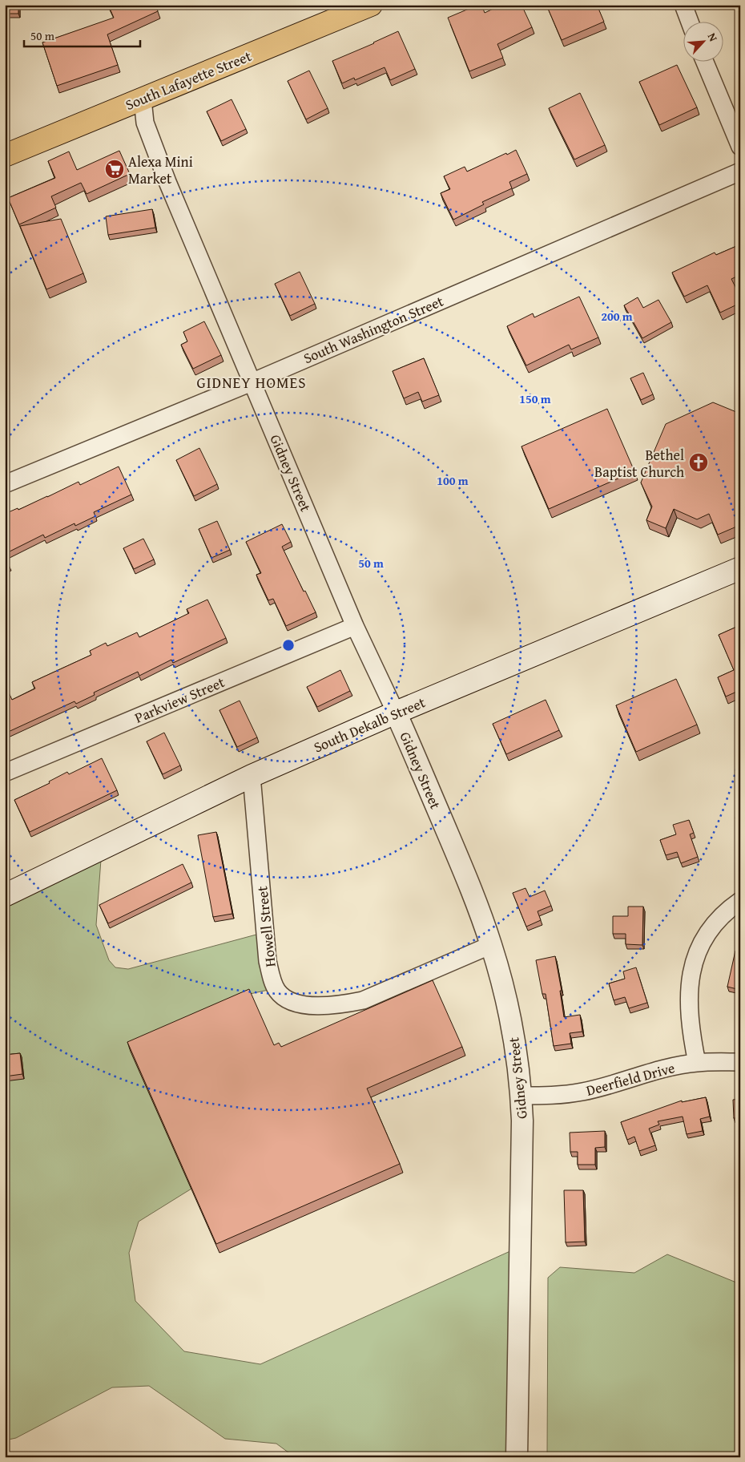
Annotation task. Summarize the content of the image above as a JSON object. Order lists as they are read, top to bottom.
{
  "streets": {
    "main road": ["South Lafayette Street", "South Dekalb Street"],
    "street": [
      "South Washington Street",
      "Gidney Street",
      "Parkview Street",
      "Howell Street",
      "Deerfield Drive"
    ]
  },
  "crossings": [
    ["South Lafayette Street", "Gidney Street"],
    ["South Washington Street", "Gidney Street"],
    ["Gidney Street", "Parkview Street"],
    ["Gidney Street", "South Dekalb Street"],
    ["Gidney Street", "Howell Street"],
    ["Gidney Street", "Deerfield Drive"],
    ["South Dekalb Street", "Howell Street"]
  ],
  "districts": ["GIDNEY HOMES"],
  "places": {
    "supermarket": ["Alexa Mini Market"],
    "church": ["Bethel Baptist Church"]
  },
  "scale_bar": "50 m",
  "north": "top right",
  "rings": [
    "200 m",
    "150 m",
    "100 m",
    "50 m"
  ]
}
